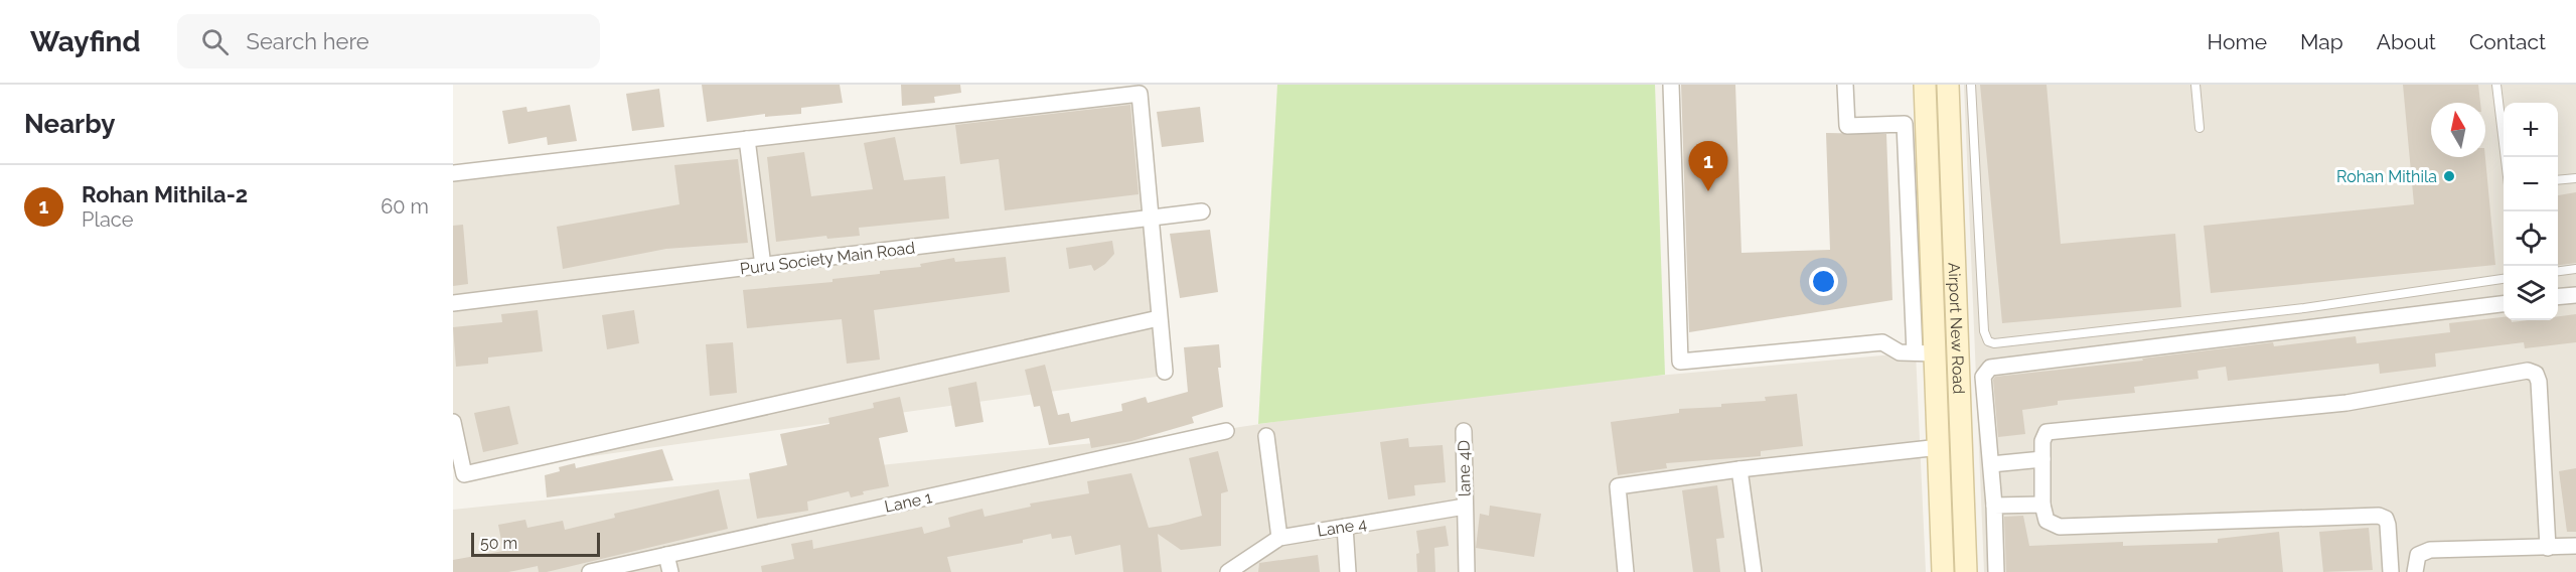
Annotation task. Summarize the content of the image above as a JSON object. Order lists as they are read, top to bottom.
{
  "streets": {
    "main road": ["Airport New Road"],
    "street": [
      "Puru Society Main Road",
      "lane 4D",
      "Lane 1",
      "Lane 4"
    ]
  },
  "crossings": [
    ["lane 4D", "Lane 4"]
  ],
  "places": ["Rohan Mithila"],
  "scale_bar": "50 m",
  "north": "top",
  "page": {
    "header": "Wayfind",
    "search": "Search here",
    "nav": [
      "Home",
      "Map",
      "About",
      "Contact"
    ],
    "heading": "Nearby",
    "map_buttons": ["+", "−"],
    "pins": "1",
    "list": [
      {
        "mark": "1",
        "name": "Rohan Mithila-2",
        "note": "Place",
        "value": "60 m"
      }
    ],
    "scale": "50 m"
  }
}
